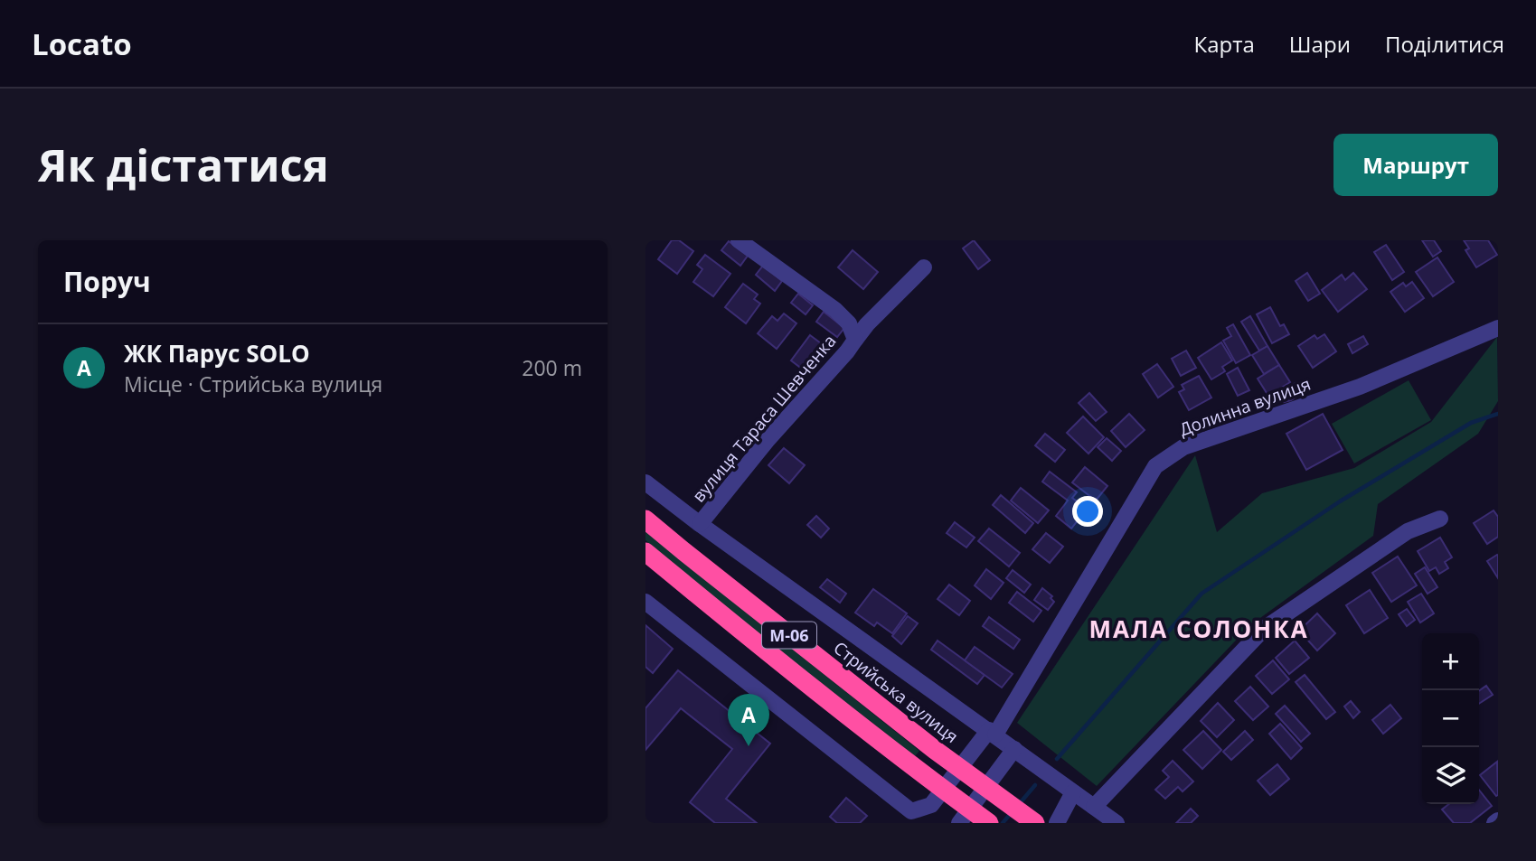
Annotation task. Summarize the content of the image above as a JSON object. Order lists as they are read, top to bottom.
{
  "streets": {
    "highway": ["М-06", "Стрийська вулиця"],
    "street": ["Долинна вулиця", "вулиця Тараса Шевченка"]
  },
  "districts": ["МАЛА СОЛОНКА"],
  "page": {
    "header": "Locato",
    "nav": ["Карта", "Шари", "Поділитися"],
    "buttons": "Маршрут",
    "title": "Як дістатися",
    "heading": "Поруч",
    "list": [
      {
        "mark": "A",
        "name": "ЖК Парус SOLO",
        "note": "Місце · Стрийська вулиця",
        "value": "200 m"
      }
    ],
    "map_buttons": ["+", "−"],
    "pins": "A"
  }
}
